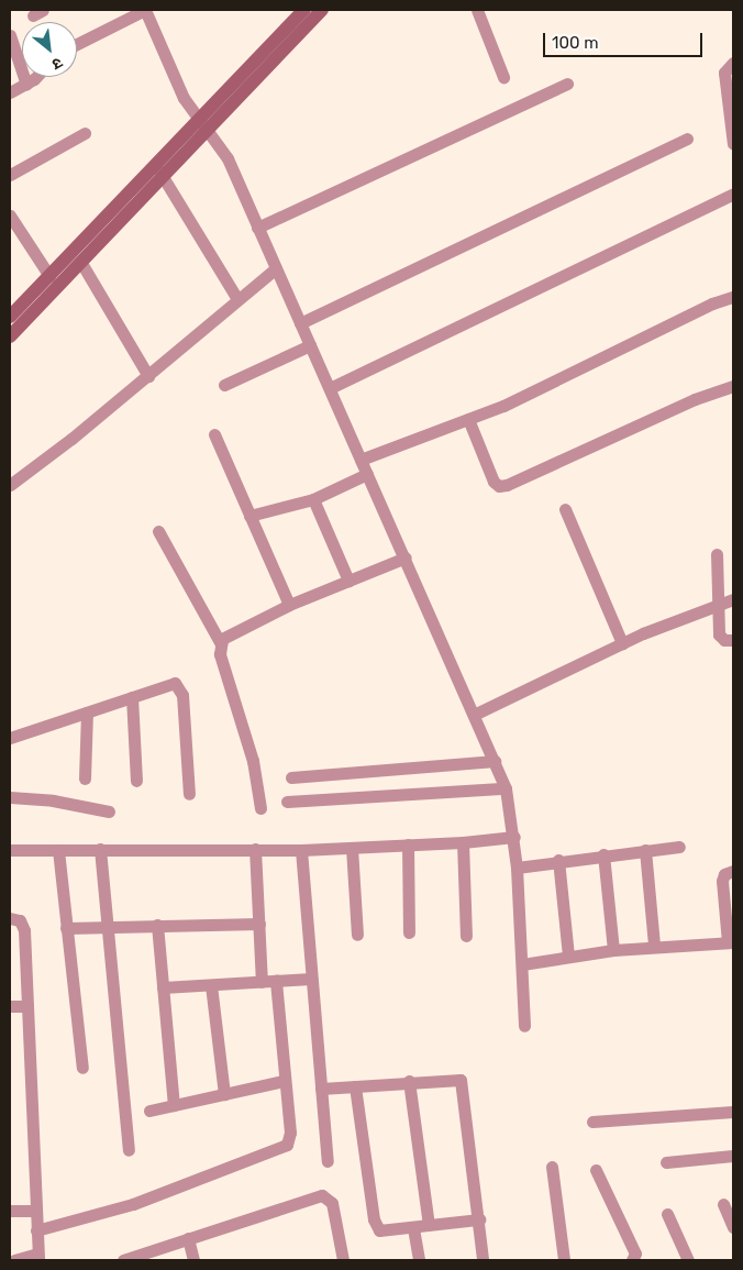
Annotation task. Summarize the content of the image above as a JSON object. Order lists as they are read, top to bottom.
{
  "scale_bar": "100 m",
  "north": "bottom right"
}
